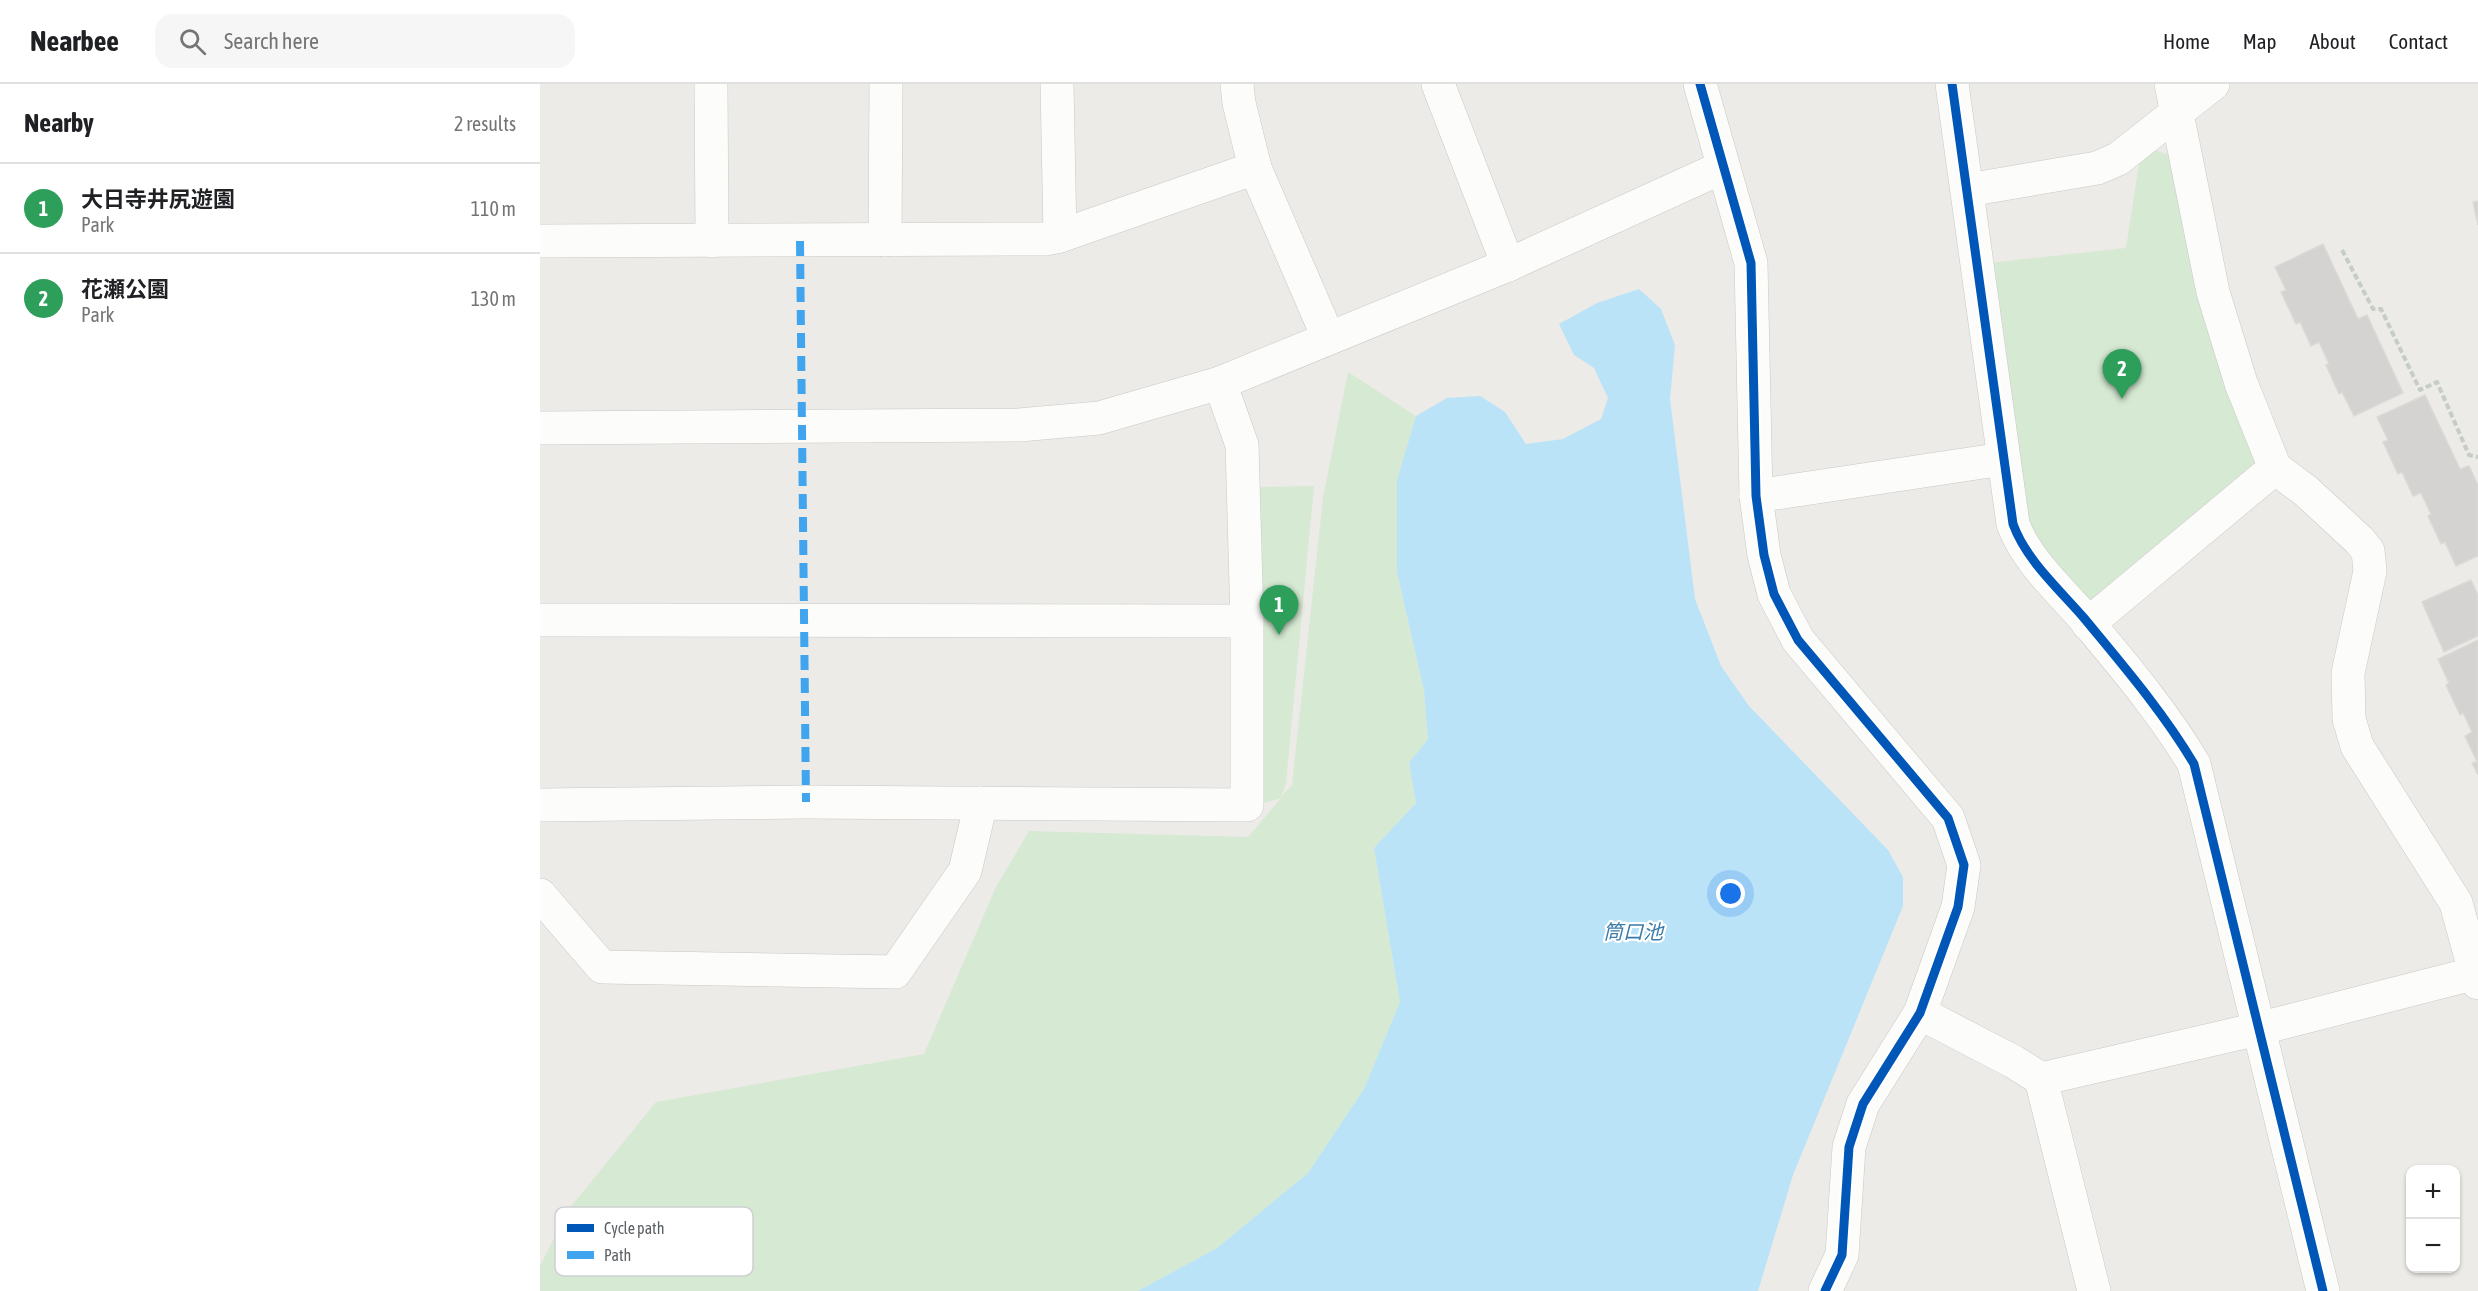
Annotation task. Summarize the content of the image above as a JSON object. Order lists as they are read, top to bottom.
{
  "water": ["筒口池"],
  "legend": ["Cycle path", "Path"],
  "page": {
    "header": "Nearbee",
    "search": "Search here",
    "nav": [
      "Home",
      "Map",
      "About",
      "Contact"
    ],
    "heading": ["Nearby", "2 results"],
    "list": [
      {
        "mark": "1",
        "name": "大日寺井尻遊園",
        "note": "Park",
        "value": "110 m"
      },
      {
        "mark": "2",
        "name": "花瀬公園",
        "note": "Park",
        "value": "130 m"
      }
    ],
    "pins": ["2", "1"],
    "map_buttons": ["+", "−"]
  }
}
